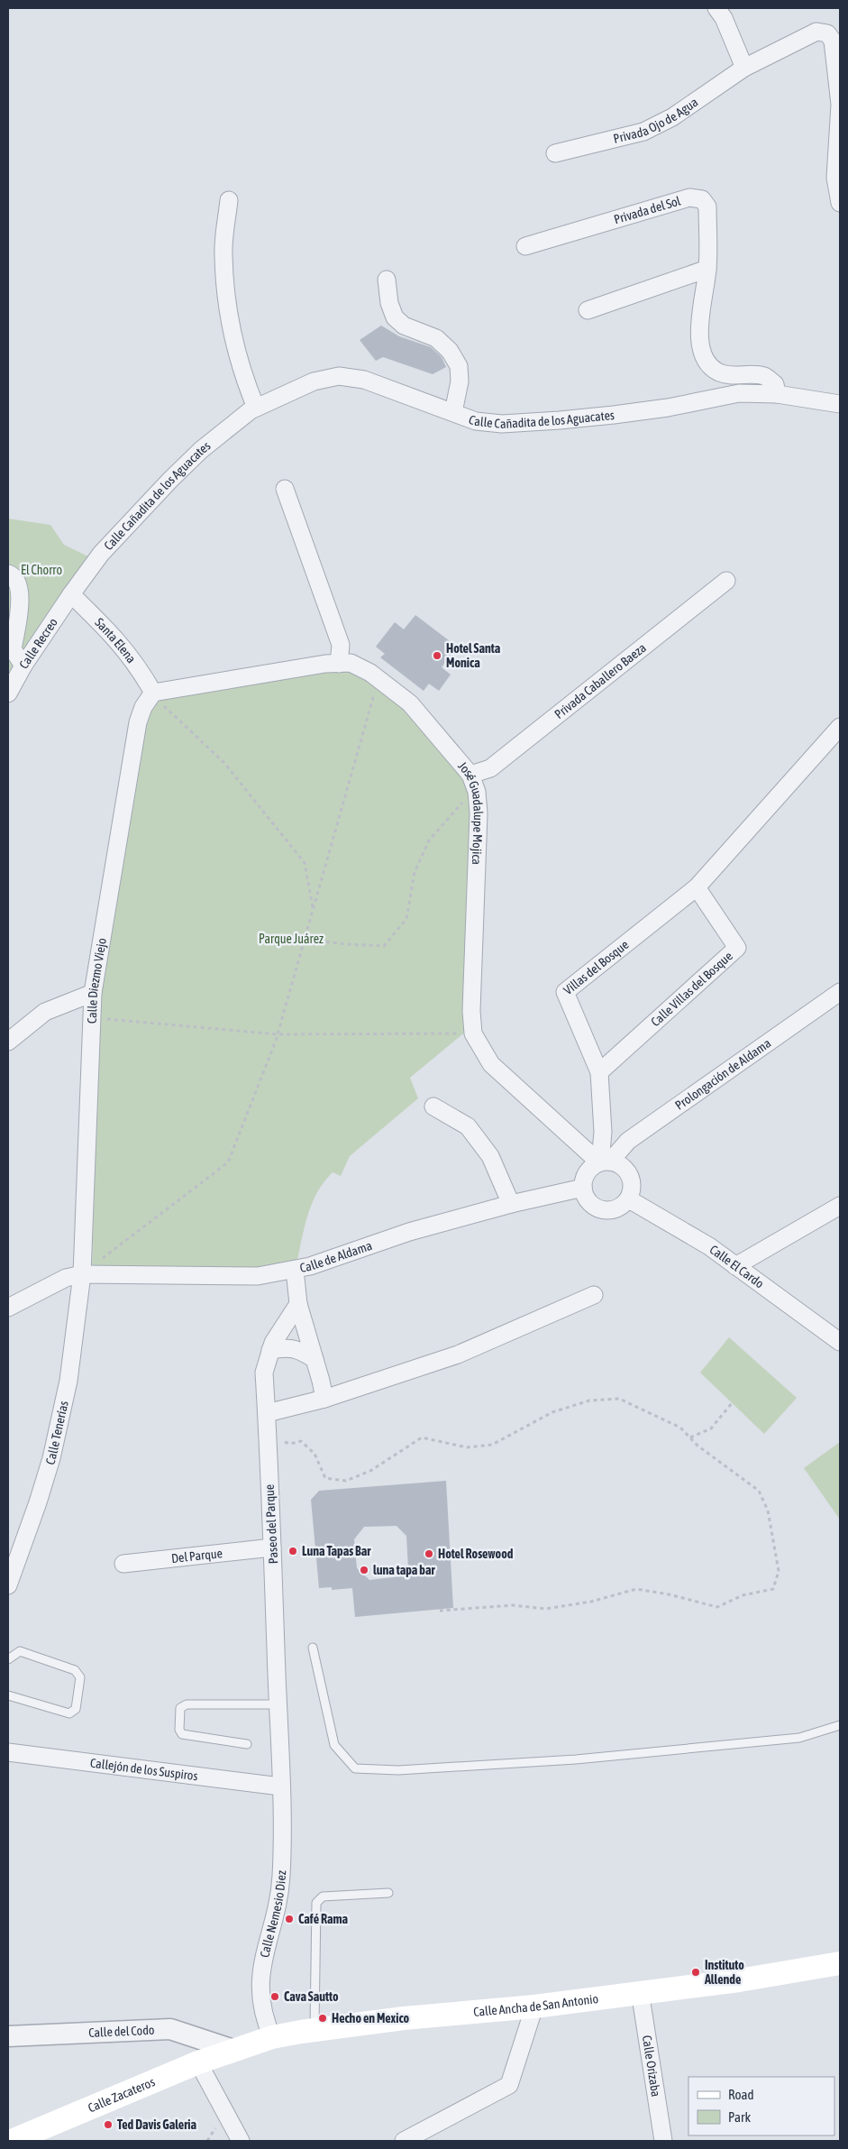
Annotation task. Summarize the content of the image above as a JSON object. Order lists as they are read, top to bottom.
{
  "streets": {
    "main road": ["Calle Ancha de San Antonio", "Calle Zacateros"],
    "street": [
      "Privada Ojo de Agua",
      "Privada del Sol",
      "Calle Cañadita de los Aguacates",
      "Santa Elena",
      "Calle Recreo",
      "Privada Caballero Baeza",
      "José Guadalupe Mojica",
      "Villas del Bosque",
      "Calle Diezmo Viejo",
      "Calle Villas del Bosque",
      "Prolongación de Aldama",
      "Calle de Aldama",
      "Calle El Cardo",
      "Calle Tenerías",
      "Paseo del Parque",
      "Del Parque",
      "Callejón de los Suspiros",
      "Calle Nemesio Diez",
      "Calle del Codo",
      "Calle Orizaba"
    ]
  },
  "crossings": [
    ["Privada del Sol", "Calle Cañadita de los Aguacates"],
    ["Calle Cañadita de los Aguacates", "Santa Elena"],
    ["Calle Cañadita de los Aguacates", "Calle Recreo"],
    ["Santa Elena", "Calle Recreo"],
    ["Santa Elena", "José Guadalupe Mojica"],
    ["Santa Elena", "Calle Diezmo Viejo"],
    ["Privada Caballero Baeza", "José Guadalupe Mojica"],
    ["José Guadalupe Mojica", "Calle Diezmo Viejo"],
    ["José Guadalupe Mojica", "Prolongación de Aldama"],
    ["José Guadalupe Mojica", "Calle de Aldama"],
    ["José Guadalupe Mojica", "Calle El Cardo"],
    ["Villas del Bosque", "Calle Villas del Bosque"],
    ["Calle Diezmo Viejo", "Calle de Aldama"],
    ["Calle Diezmo Viejo", "Calle Tenerías"],
    ["Prolongación de Aldama", "Calle de Aldama"],
    ["Prolongación de Aldama", "Calle El Cardo"],
    ["Calle de Aldama", "Calle El Cardo"],
    ["Calle de Aldama", "Calle Tenerías"],
    ["Paseo del Parque", "Del Parque"],
    ["Paseo del Parque", "Callejón de los Suspiros"],
    ["Paseo del Parque", "Calle Nemesio Diez"],
    ["Callejón de los Suspiros", "Calle Nemesio Diez"],
    ["Calle Nemesio Diez", "Calle Ancha de San Antonio"],
    ["Calle Ancha de San Antonio", "Calle del Codo"],
    ["Calle Ancha de San Antonio", "Calle Orizaba"],
    ["Calle Ancha de San Antonio", "Calle Zacateros"],
    ["Calle del Codo", "Calle Zacateros"]
  ],
  "parks": ["El Chorro", "Parque Juárez"],
  "places": [
    "Hotel Santa Monica",
    "Luna Tapas Bar",
    "Hotel Rosewood",
    "luna tapa bar",
    "Café Rama",
    "Instituto Allende",
    "Cava Sautto",
    "Hecho en Mexico",
    "Ted Davis Galeria"
  ],
  "legend": ["Road", "Park"]
}
